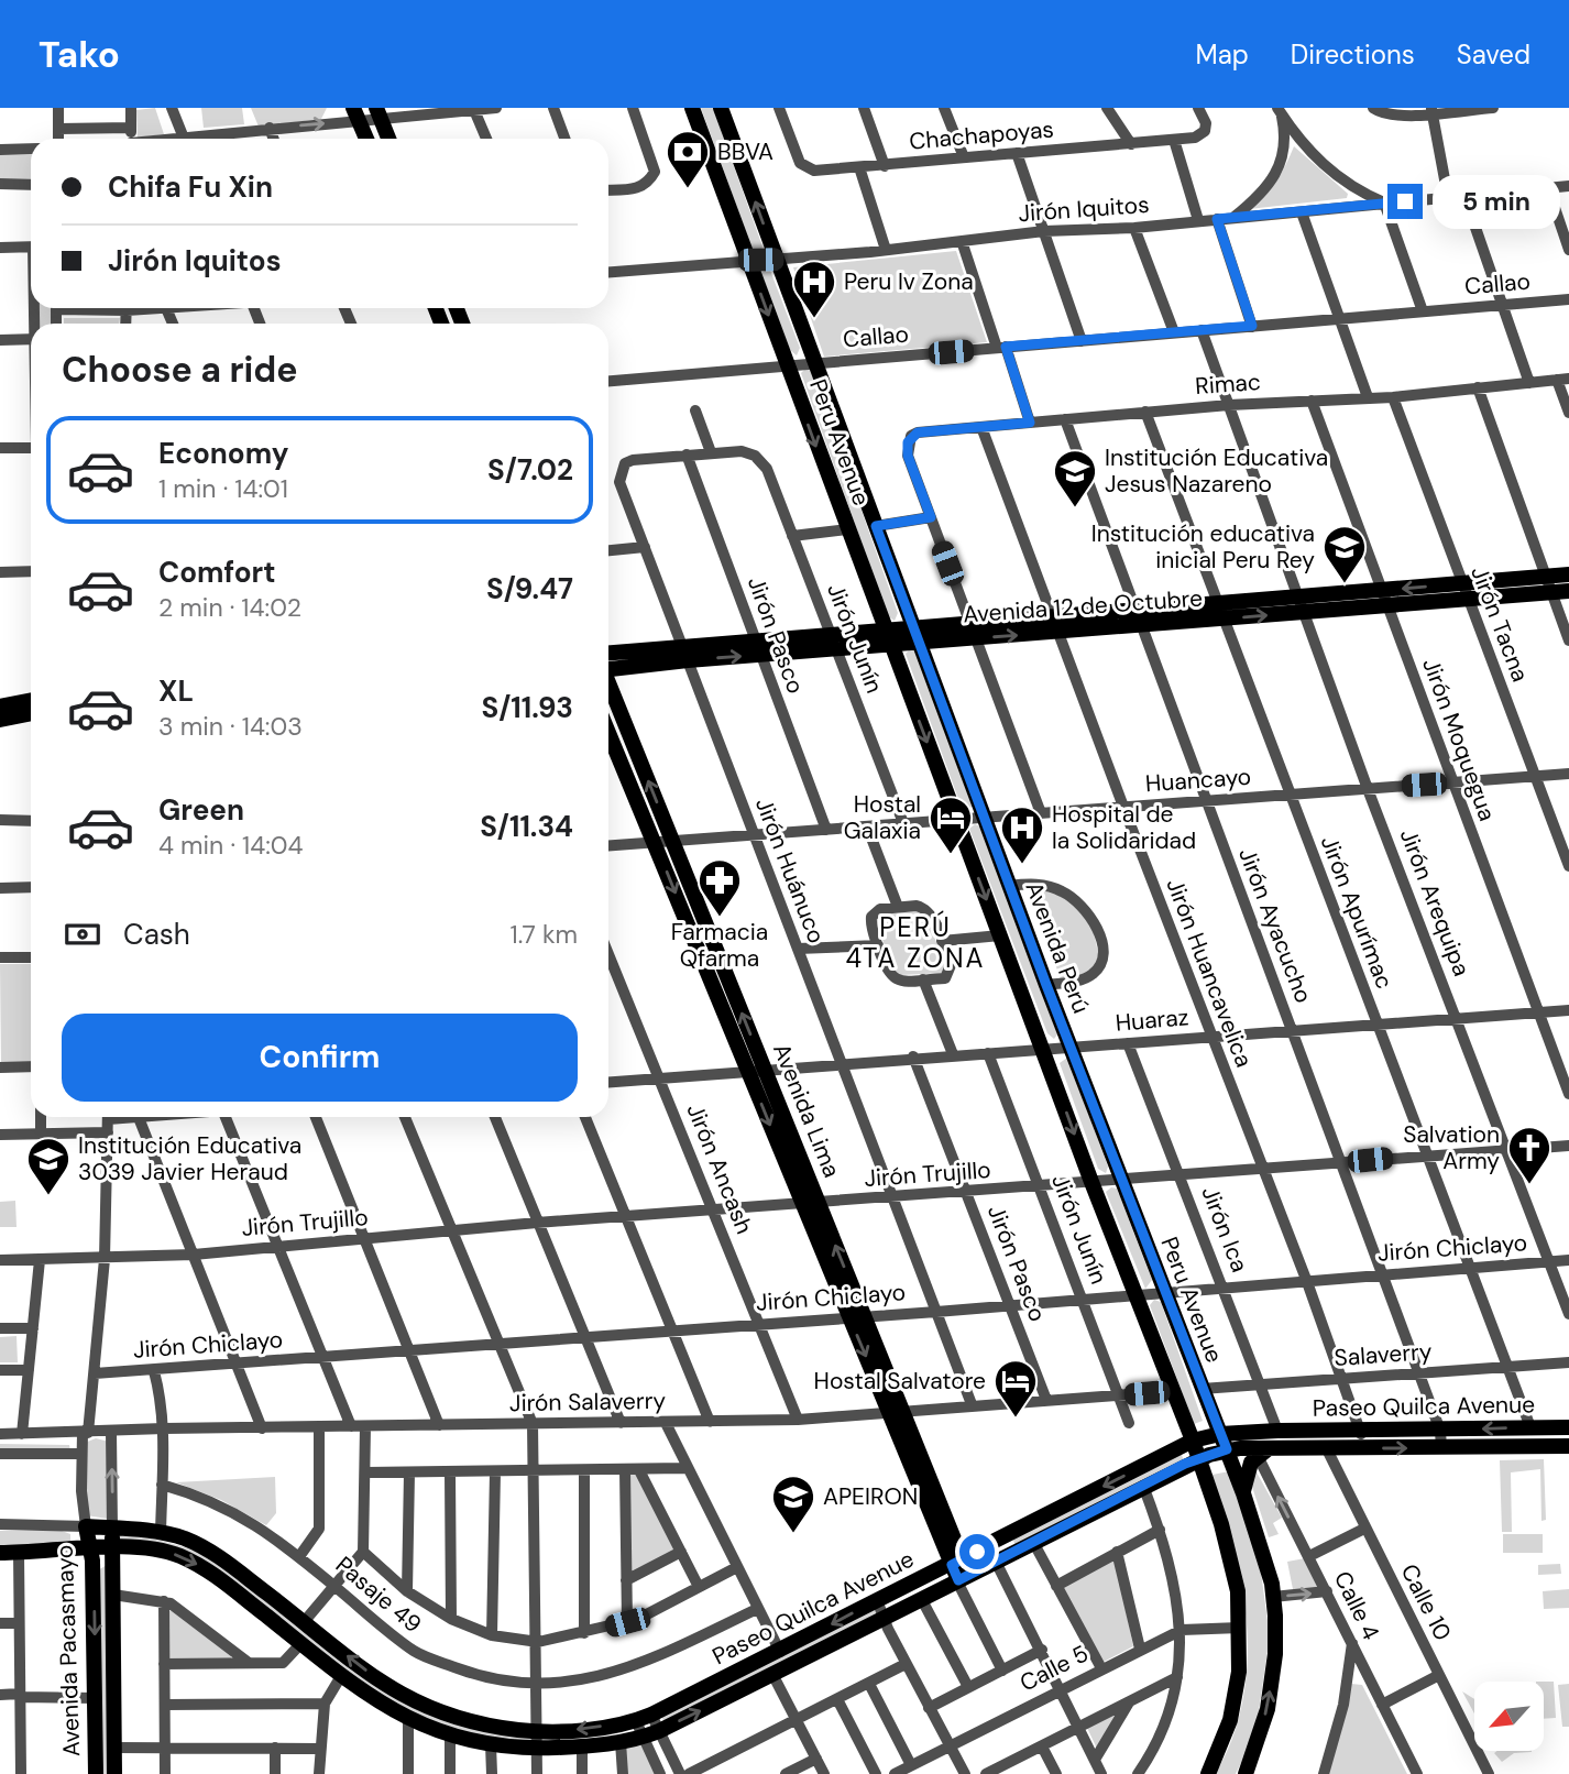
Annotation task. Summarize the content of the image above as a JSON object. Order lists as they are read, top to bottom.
{
  "streets": {
    "main road": [
      "Peru Avenue",
      "Avenida 12 de Octubre",
      "Avenida Perú",
      "Avenida Lima",
      "Paseo Quilca Avenue",
      "Avenida Pacasmayo"
    ],
    "street": [
      "Chachapoyas",
      "Jirón Iquitos",
      "Callao",
      "Rimac",
      "Jirón Tacna",
      "Jirón Pasco",
      "Jirón Junín",
      "Jirón Moquegua",
      "Huancayo",
      "Jirón Huánuco",
      "Jirón Arequipa",
      "Jirón Apurímac",
      "Jirón Ayacucho",
      "Jirón Huancavelica",
      "Huaraz",
      "Jirón Ancash",
      "Jirón Trujillo",
      "Jirón Ica",
      "Jirón Chiclayo",
      "Salaverry",
      "Jirón Salaverry",
      "Pasaje 49",
      "Calle 10",
      "Calle 4",
      "Calle 5"
    ]
  },
  "crossings": [
    ["Jirón Iquitos", "Peru Avenue"],
    ["Callao", "Peru Avenue"],
    ["Callao", "Jirón Arequipa"],
    ["Rimac", "Jirón Tacna"],
    ["Rimac", "Jirón Moquegua"],
    ["Rimac", "Jirón Arequipa"],
    ["Rimac", "Jirón Apurímac"],
    ["Rimac", "Jirón Ayacucho"],
    ["Rimac", "Jirón Huancavelica"],
    ["Peru Avenue", "Avenida 12 de Octubre"],
    ["Peru Avenue", "Huancayo"],
    ["Peru Avenue", "Avenida Perú"],
    ["Peru Avenue", "Huaraz"],
    ["Peru Avenue", "Jirón Trujillo"],
    ["Peru Avenue", "Jirón Chiclayo"],
    ["Peru Avenue", "Salaverry"],
    ["Peru Avenue", "Jirón Salaverry"],
    ["Peru Avenue", "Paseo Quilca Avenue"],
    ["Avenida 12 de Octubre", "Jirón Tacna"],
    ["Avenida 12 de Octubre", "Jirón Pasco"],
    ["Avenida 12 de Octubre", "Jirón Junín"],
    ["Avenida 12 de Octubre", "Jirón Moquegua"],
    ["Avenida 12 de Octubre", "Jirón Huánuco"],
    ["Avenida 12 de Octubre", "Jirón Arequipa"],
    ["Avenida 12 de Octubre", "Jirón Apurímac"],
    ["Avenida 12 de Octubre", "Jirón Ayacucho"],
    ["Avenida 12 de Octubre", "Avenida Perú"],
    ["Avenida 12 de Octubre", "Jirón Huancavelica"],
    ["Jirón Tacna", "Huancayo"],
    ["Jirón Pasco", "Huancayo"],
    ["Jirón Pasco", "Jirón Huánuco"],
    ["Jirón Pasco", "Huaraz"],
    ["Jirón Pasco", "Jirón Trujillo"],
    ["Jirón Pasco", "Jirón Chiclayo"],
    ["Jirón Pasco", "Jirón Salaverry"],
    ["Jirón Junín", "Huancayo"],
    ["Jirón Junín", "Huaraz"],
    ["Jirón Junín", "Jirón Trujillo"],
    ["Jirón Junín", "Jirón Chiclayo"],
    ["Jirón Junín", "Jirón Salaverry"],
    ["Jirón Moquegua", "Huancayo"],
    ["Jirón Moquegua", "Huaraz"],
    ["Huancayo", "Jirón Huánuco"],
    ["Huancayo", "Jirón Arequipa"],
    ["Huancayo", "Jirón Apurímac"],
    ["Huancayo", "Jirón Ayacucho"],
    ["Huancayo", "Avenida Perú"],
    ["Huancayo", "Jirón Huancavelica"],
    ["Huancayo", "Avenida Lima"],
    ["Jirón Huánuco", "Huaraz"],
    ["Jirón Huánuco", "Jirón Trujillo"],
    ["Jirón Huánuco", "Jirón Chiclayo"],
    ["Jirón Huánuco", "Jirón Salaverry"],
    ["Jirón Arequipa", "Huaraz"],
    ["Jirón Arequipa", "Jirón Trujillo"],
    ["Jirón Arequipa", "Jirón Chiclayo"],
    ["Jirón Apurímac", "Huaraz"],
    ["Jirón Apurímac", "Jirón Trujillo"],
    ["Jirón Apurímac", "Jirón Chiclayo"],
    ["Jirón Apurímac", "Salaverry"],
    ["Jirón Apurímac", "Paseo Quilca Avenue"],
    ["Jirón Ayacucho", "Huaraz"],
    ["Jirón Ayacucho", "Jirón Trujillo"],
    ["Jirón Ayacucho", "Jirón Chiclayo"],
    ["Jirón Ayacucho", "Salaverry"],
    ["Jirón Ayacucho", "Paseo Quilca Avenue"],
    ["Avenida Perú", "Huaraz"],
    ["Avenida Perú", "Jirón Trujillo"],
    ["Jirón Huancavelica", "Huaraz"],
    ["Jirón Huancavelica", "Jirón Trujillo"],
    ["Jirón Huancavelica", "Jirón Chiclayo"],
    ["Jirón Huancavelica", "Salaverry"],
    ["Jirón Huancavelica", "Paseo Quilca Avenue"],
    ["Huaraz", "Avenida Lima"],
    ["Huaraz", "Jirón Ancash"],
    ["Huaraz", "Jirón Ica"],
    ["Avenida Lima", "Jirón Trujillo"],
    ["Avenida Lima", "Jirón Chiclayo"],
    ["Avenida Lima", "Jirón Salaverry"],
    ["Avenida Lima", "Paseo Quilca Avenue"],
    ["Jirón Ancash", "Jirón Trujillo"],
    ["Jirón Ancash", "Jirón Chiclayo"],
    ["Jirón Ancash", "Jirón Salaverry"],
    ["Jirón Trujillo", "Jirón Ica"],
    ["Jirón Trujillo", "Avenida Pacasmayo"],
    ["Jirón Ica", "Jirón Chiclayo"],
    ["Jirón Ica", "Salaverry"],
    ["Jirón Ica", "Paseo Quilca Avenue"],
    ["Jirón Chiclayo", "Avenida Pacasmayo"],
    ["Jirón Salaverry", "Avenida Pacasmayo"],
    ["Paseo Quilca Avenue", "Avenida Pacasmayo"]
  ],
  "districts": ["PERÚ 4TA ZONA"],
  "places": {
    "bank": ["BBVA"],
    "hospital": ["Peru Iv Zona", "Hospital de la Solidaridad"],
    "school or university": [
      "Institución Educativa Jesus Nazareno",
      "Institución educativa inicial Peru Rey",
      "Institución Educativa 3039 Javier Heraud",
      "APEIRON"
    ],
    "hotel": ["Hostal Galaxia", "Hostal Salvatore"],
    "pharmacy": ["Farmacia Qfarma"],
    "church": ["Salvation Army"]
  },
  "north": "bottom left",
  "page": {
    "header": "Tako",
    "nav": ["Map", "Directions", "Saved"],
    "banner": ["Chifa Fu Xin", "Jirón Iquitos"],
    "bubble": "5 min",
    "heading": "Choose a ride",
    "list": [
      {
        "name": "Economy",
        "note": "1 min · 14:01",
        "value": "S/7.02"
      },
      {
        "name": "Comfort",
        "note": "2 min · 14:02",
        "value": "S/9.47"
      },
      {
        "name": "XL",
        "note": "3 min · 14:03",
        "value": "S/11.93"
      },
      {
        "name": "Green",
        "note": "4 min · 14:04",
        "value": "S/11.34"
      }
    ],
    "pay": ["Cash", "1.7 km"],
    "buttons": "Confirm"
  }
}
